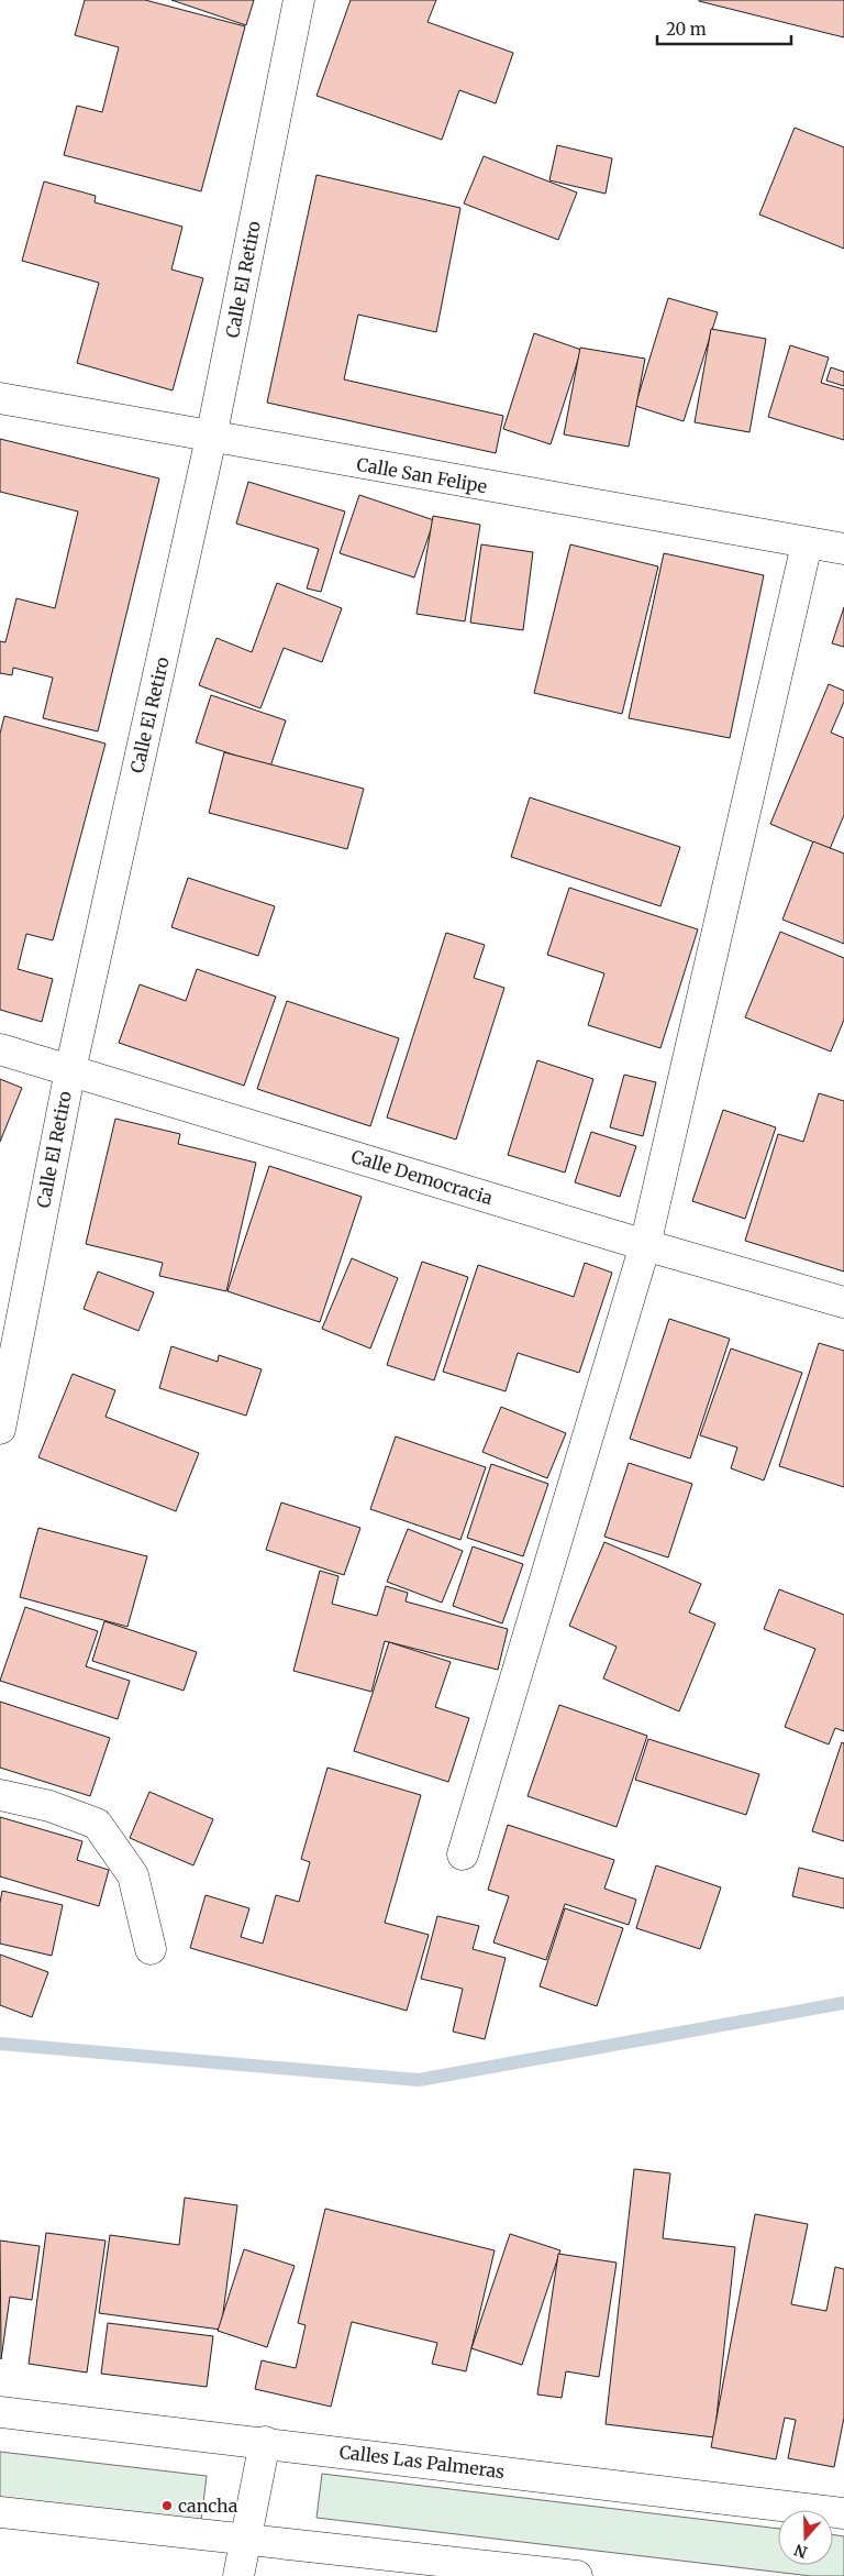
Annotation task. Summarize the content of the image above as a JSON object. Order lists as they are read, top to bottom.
{
  "streets": {
    "street": [
      "Calle El Retiro",
      "Calle San Felipe",
      "Calle Democracia",
      "Calles Las Palmeras"
    ]
  },
  "crossings": [
    ["Calle El Retiro", "Calle San Felipe"],
    ["Calle El Retiro", "Calle Democracia"]
  ],
  "places": ["cancha"],
  "scale_bar": "20 m",
  "north": "bottom"
}
